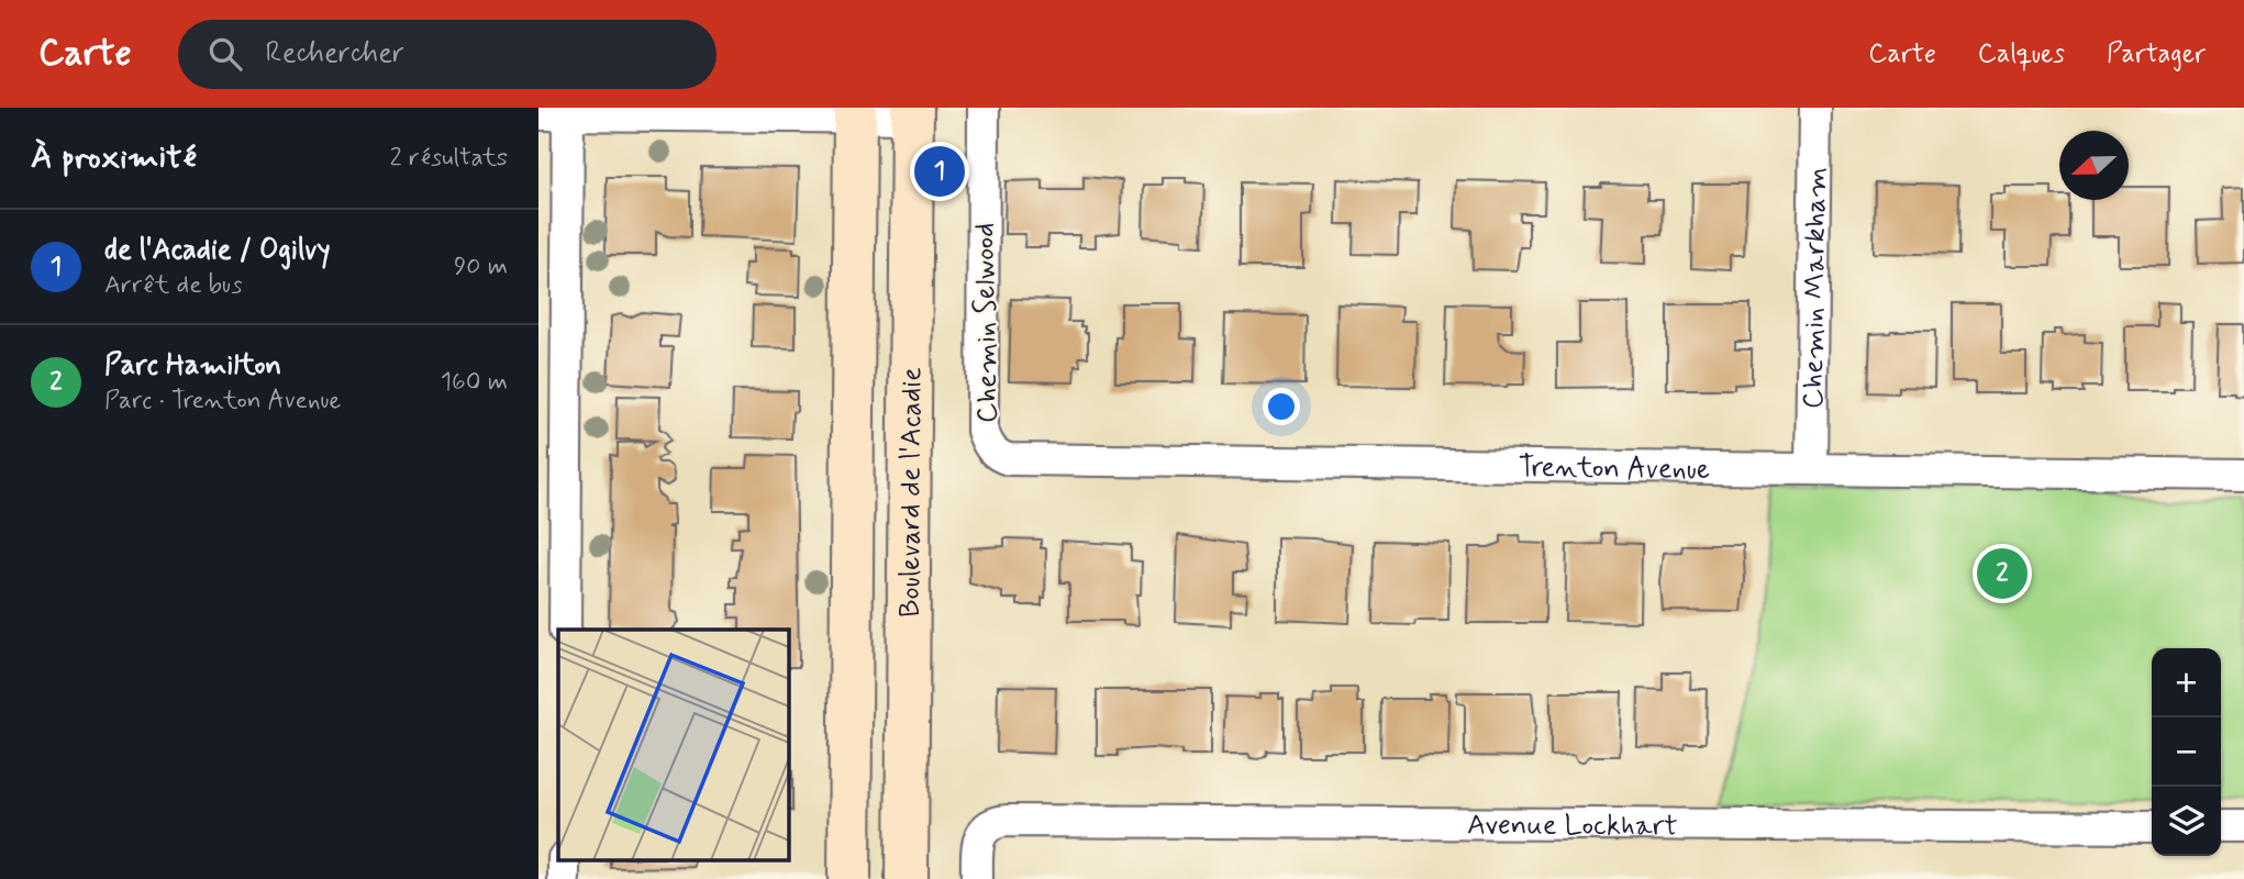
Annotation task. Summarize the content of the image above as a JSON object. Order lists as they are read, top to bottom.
{
  "streets": {
    "main road": ["Boulevard de l'Acadie"],
    "street": [
      "Chemin Markham",
      "Chemin Selwood",
      "Trenton Avenue",
      "Avenue Lockhart"
    ]
  },
  "crossings": [
    ["Chemin Markham", "Trenton Avenue"],
    ["Chemin Selwood", "Trenton Avenue"]
  ],
  "north": "left",
  "page": {
    "header": "Carte",
    "search": "Rechercher",
    "nav": ["Carte", "Calques", "Partager"],
    "heading": ["À proximité", "2 résultats"],
    "pins": ["1", "2"],
    "list": [
      {
        "mark": "1",
        "name": "de l'Acadie / Ogilvy",
        "note": "Arrêt de bus",
        "value": "90 m"
      },
      {
        "mark": "2",
        "name": "Parc Hamilton",
        "note": "Parc · Trenton Avenue",
        "value": "160 m"
      }
    ],
    "map_buttons": ["+", "−"]
  }
}
